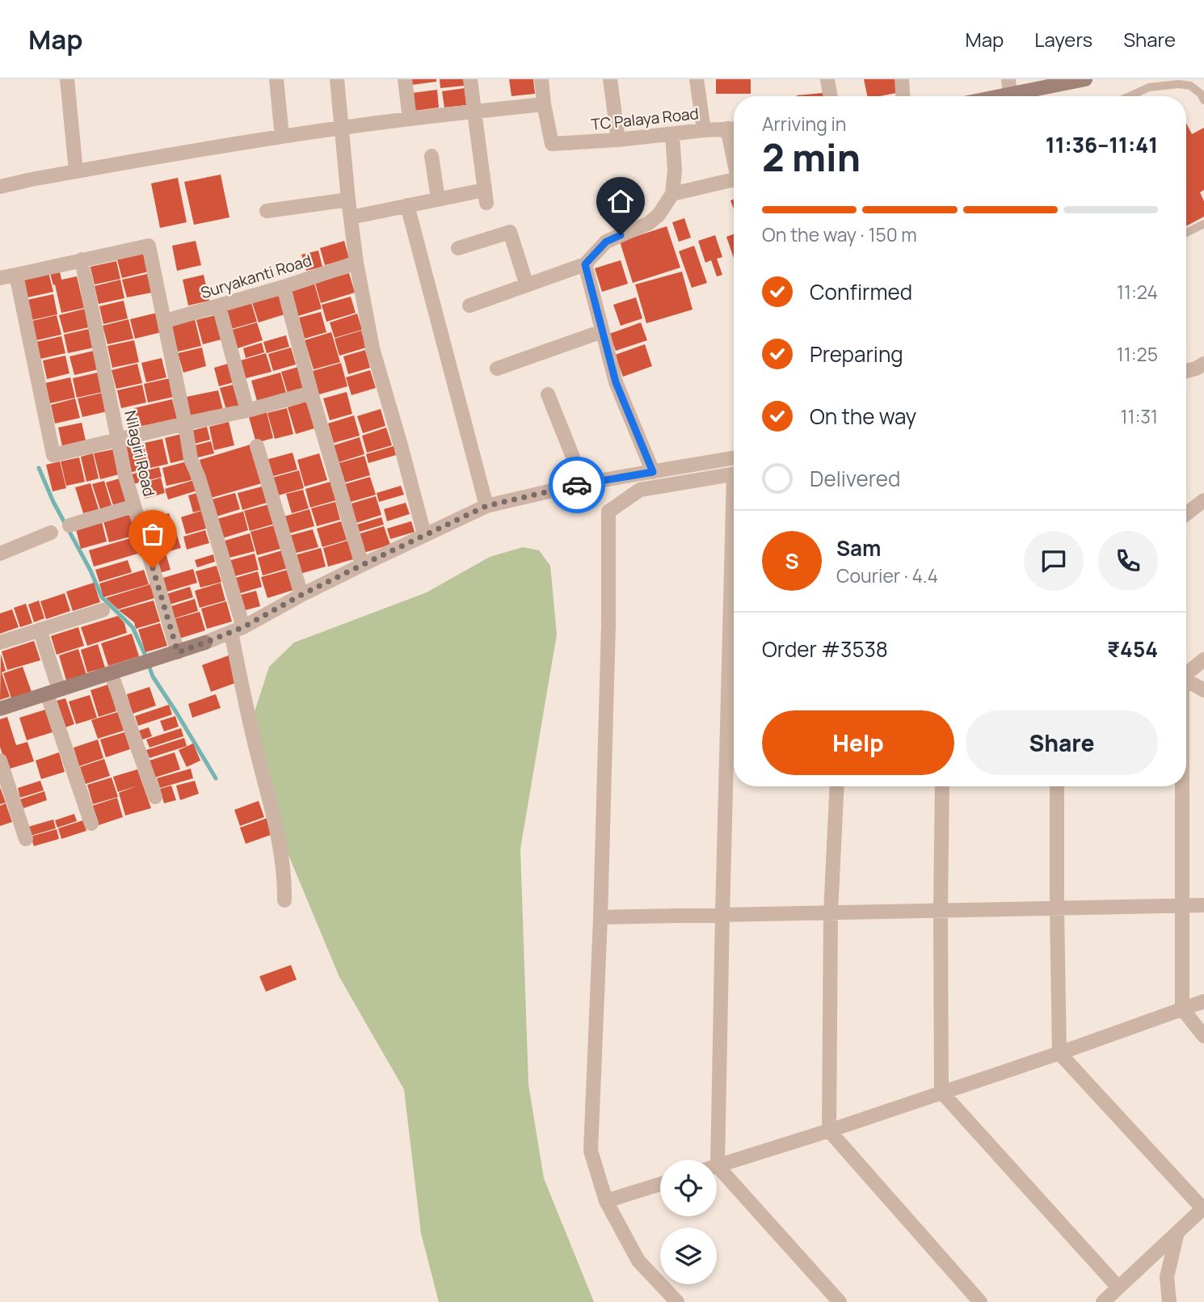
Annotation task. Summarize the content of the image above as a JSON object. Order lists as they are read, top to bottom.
{
  "streets": {
    "street": ["TC Palaya Road", "Suryakanti Road", "Nilagiri Road"]
  },
  "page": {
    "header": "Map",
    "nav": ["Map", "Layers", "Share"],
    "heading": ["2 min", "Arriving in", "11:36–11:41"],
    "panel": [
      "Sam",
      "Courier · 4.4",
      "Order #3538",
      "₹454"
    ],
    "bar": "On the way · 150 m",
    "list": [
      ["Confirmed", "11:24"],
      ["Preparing", "11:25"],
      ["On the way", "11:31"],
      "Delivered"
    ],
    "round": "S",
    "buttons": ["Help", "Share"]
  }
}
